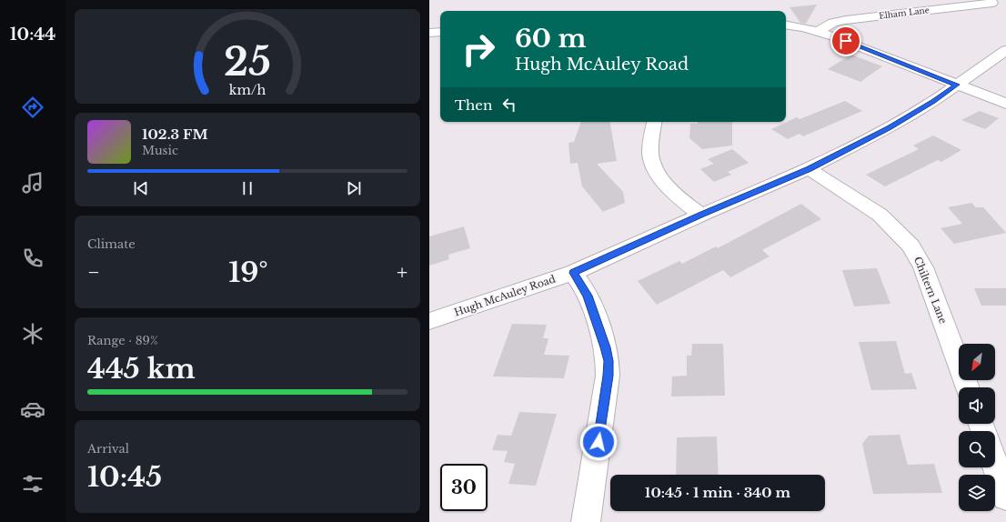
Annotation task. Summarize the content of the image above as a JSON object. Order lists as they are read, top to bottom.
{
  "streets": {
    "street": ["Elham Lane", "Chiltern Lane", "Hugh McAuley Road"]
  },
  "crossings": [
    ["Chiltern Lane", "Hugh McAuley Road"]
  ],
  "north": "bottom left",
  "page": {
    "tabs": "10:44",
    "turn": ["60 m", "Hugh McAuley Road"],
    "then": "Then",
    "song": ["102.3 FM", "Music"],
    "tile": [
      "Climate",
      ["Range · 89%", "445 km"],
      ["Arrival", "10:45"]
    ],
    "heat": ["−", "19°", "+"],
    "limit": "30",
    "trip": "10:45 · 1 min · 340 m",
    "gauge": ["25", "km/h"]
  }
}
